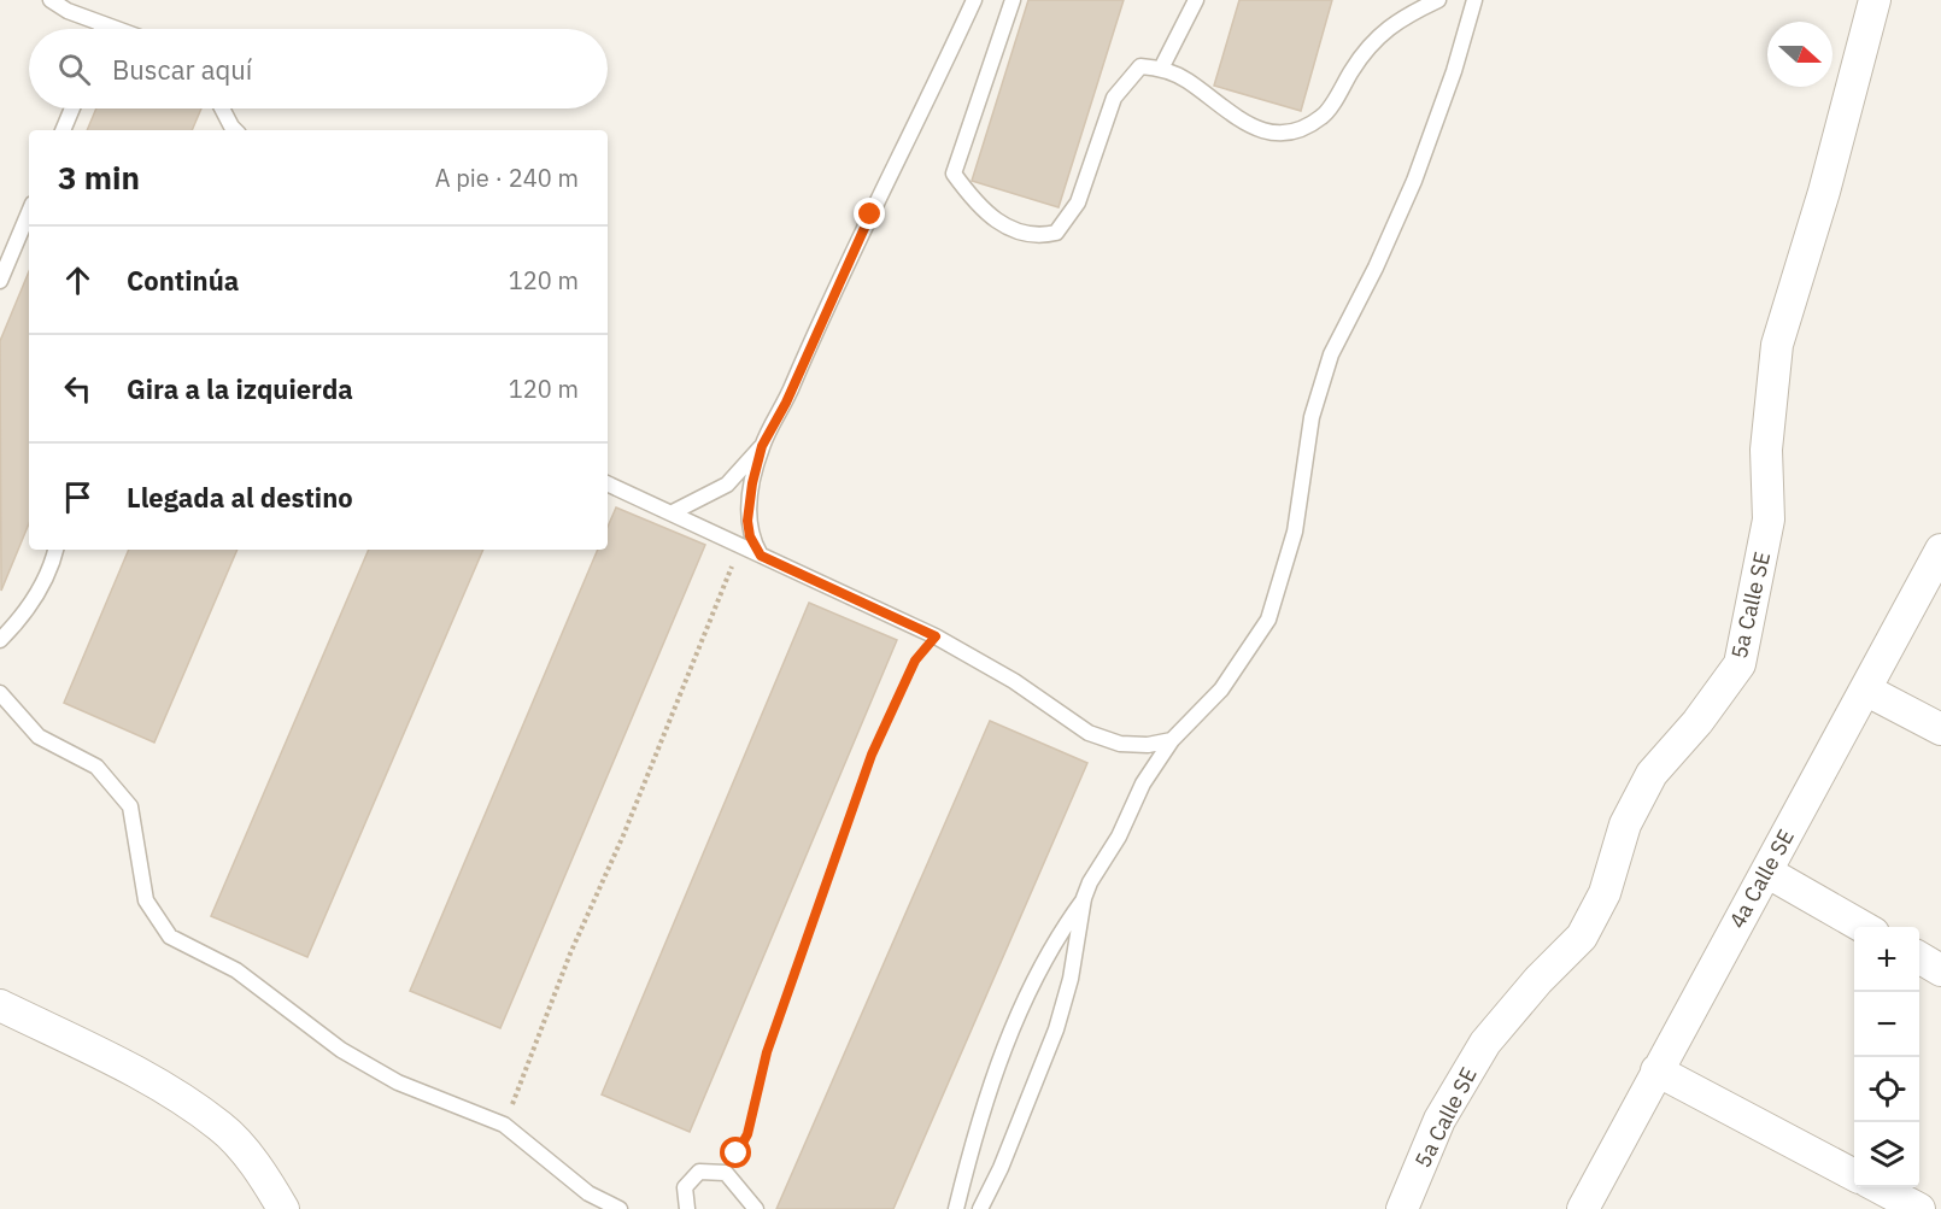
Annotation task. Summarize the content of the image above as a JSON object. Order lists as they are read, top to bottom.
{
  "streets": {
    "street": ["5a Calle SE", "4a Calle SE"]
  },
  "north": "right",
  "page": {
    "search": "Buscar aquí",
    "heading": ["3 min", "A pie · 240 m"],
    "list": [
      ["Continúa", "120 m"],
      ["Gira a la izquierda", "120 m"],
      "Llegada al destino"
    ],
    "map_buttons": ["+", "−"]
  }
}
